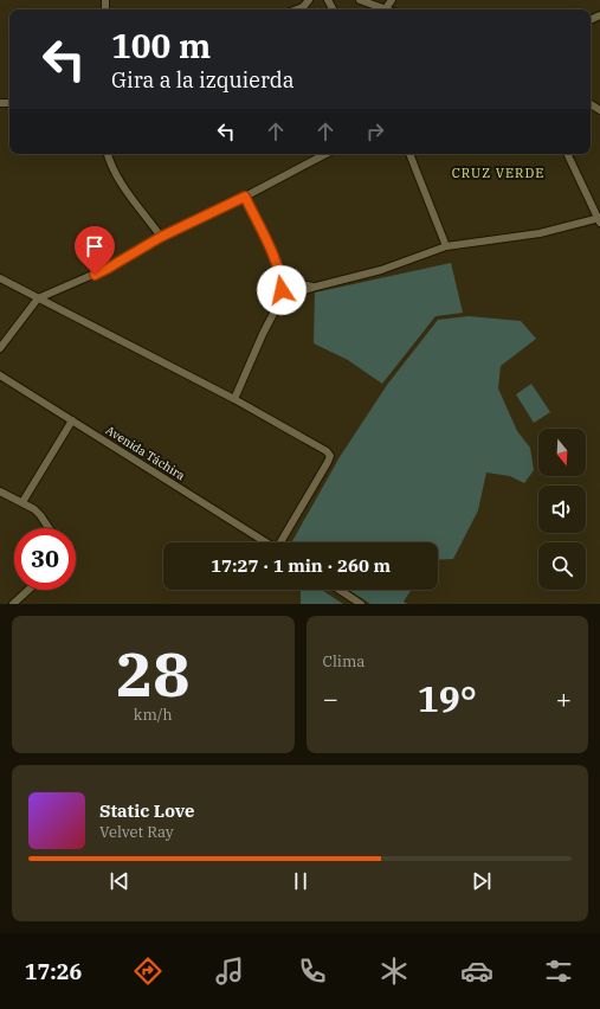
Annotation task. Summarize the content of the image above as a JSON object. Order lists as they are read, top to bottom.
{
  "streets": {
    "street": ["Avenida Táchira"]
  },
  "districts": ["CRUZ VERDE"],
  "north": "bottom",
  "page": {
    "turn": ["100 m", "Gira a la izquierda"],
    "limit": "30",
    "trip": "17:27 · 1 min · 260 m",
    "tile": [
      ["28", "km/h"],
      "Clima"
    ],
    "heat": ["−", "19°", "+"],
    "song": ["Static Love", "Velvet Ray"],
    "tabs": "17:26"
  }
}
